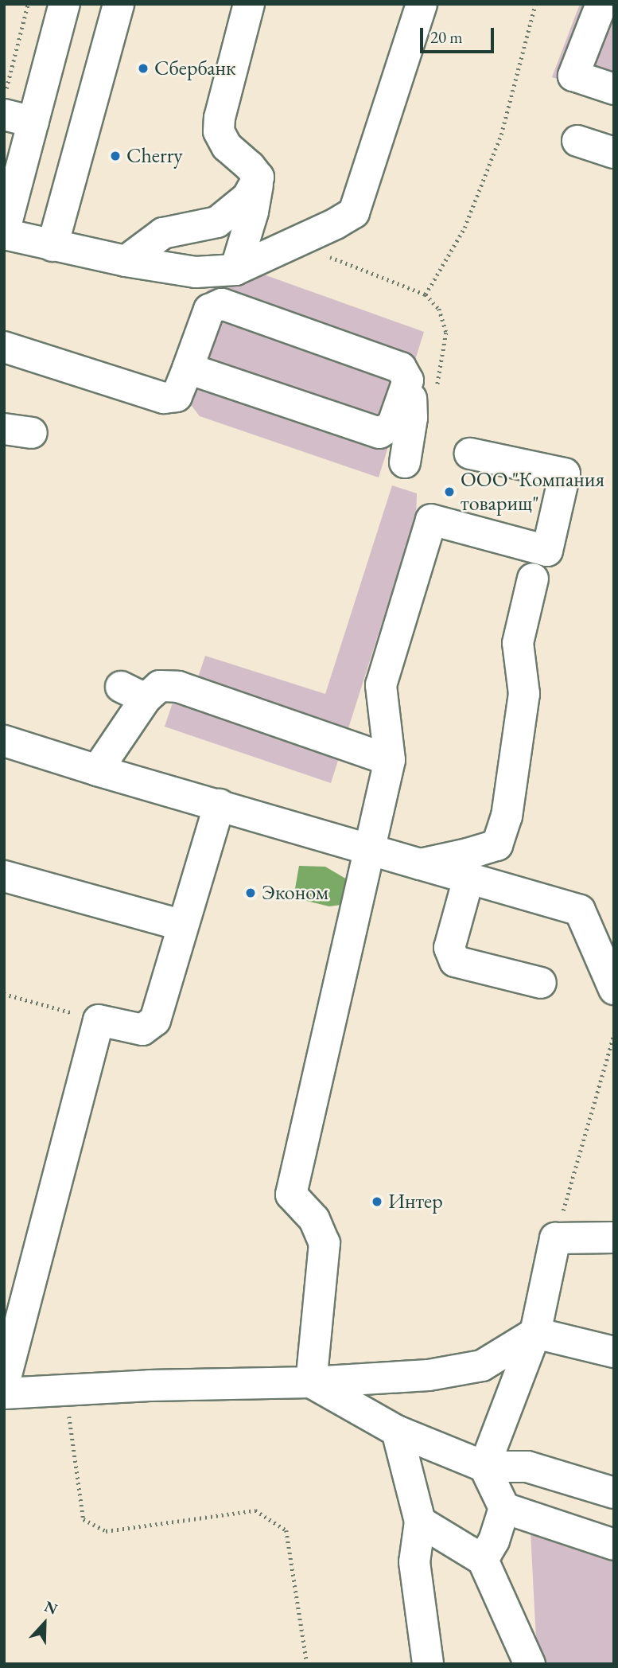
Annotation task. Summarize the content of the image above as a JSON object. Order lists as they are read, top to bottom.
{
  "places": [
    "Сбербанк",
    "Cherry",
    "ООО \"Компания товарищ\"",
    "Эконом",
    "Интер"
  ],
  "scale_bar": "20 m",
  "north": "top"
}
